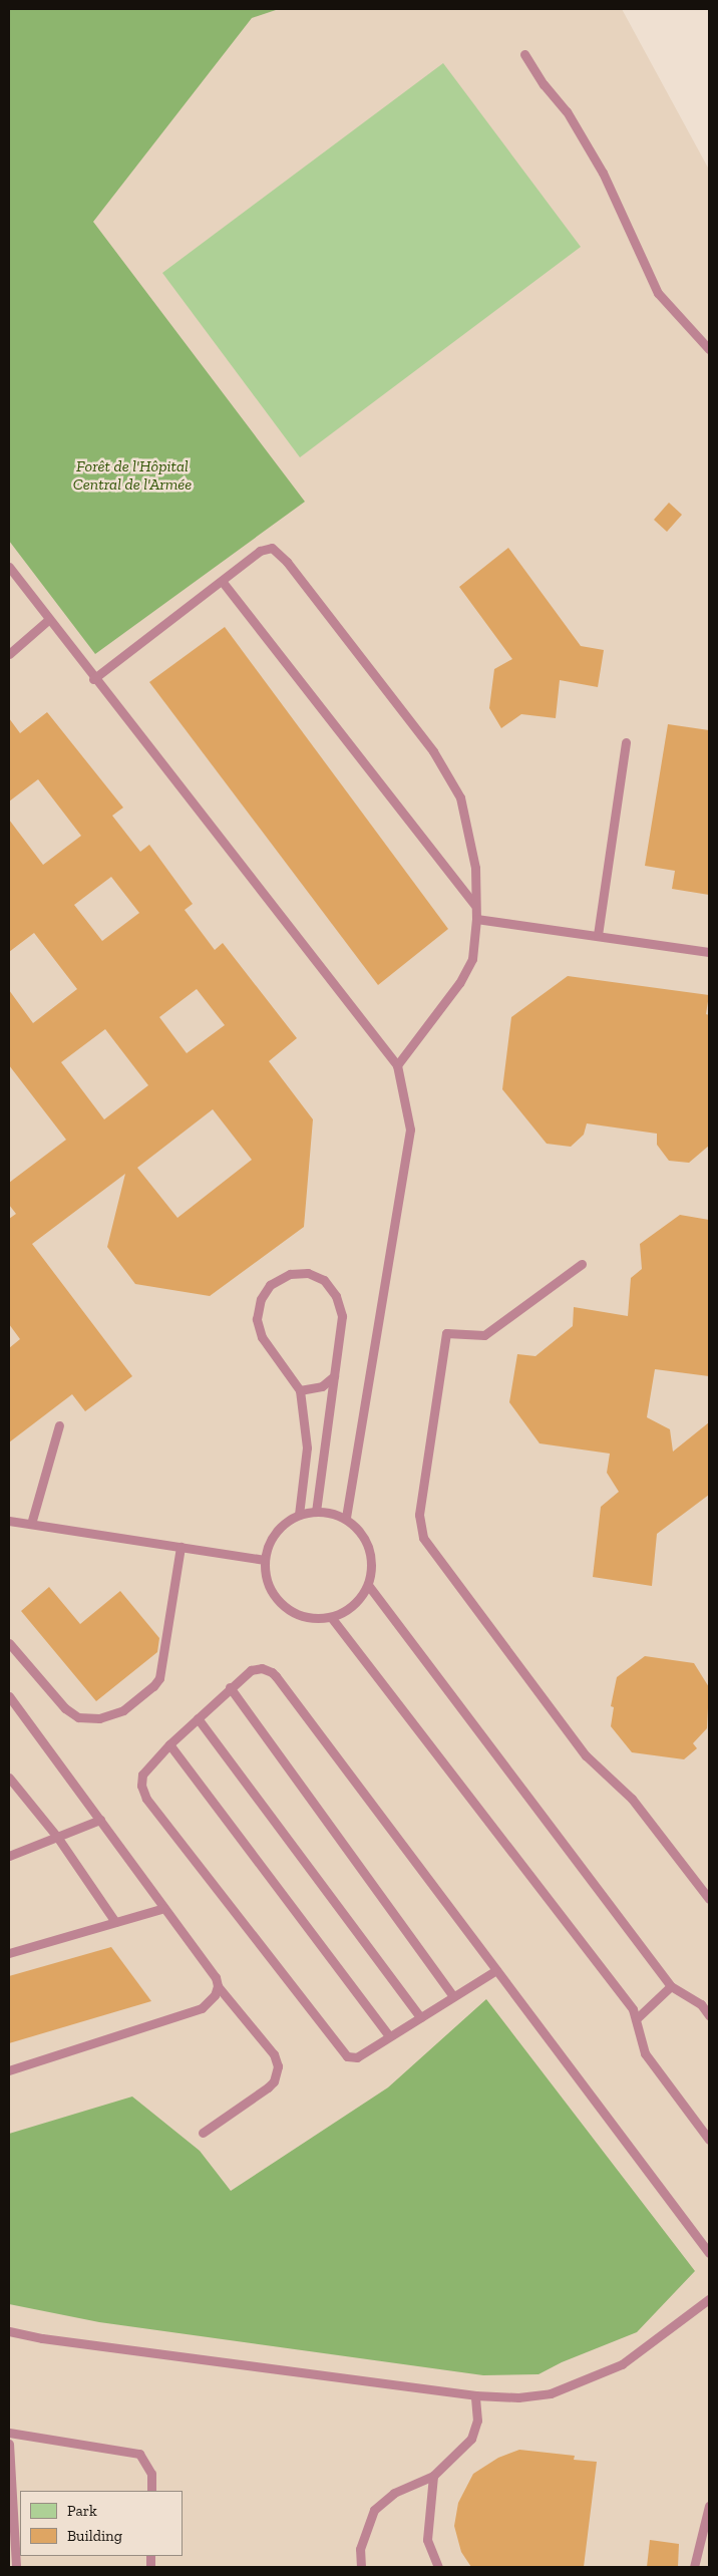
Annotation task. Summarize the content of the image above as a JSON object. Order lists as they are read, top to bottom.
{
  "parks": ["Forêt de l'Hôpital Central de l'Armée"],
  "legend": ["Park", "Building"]
}
